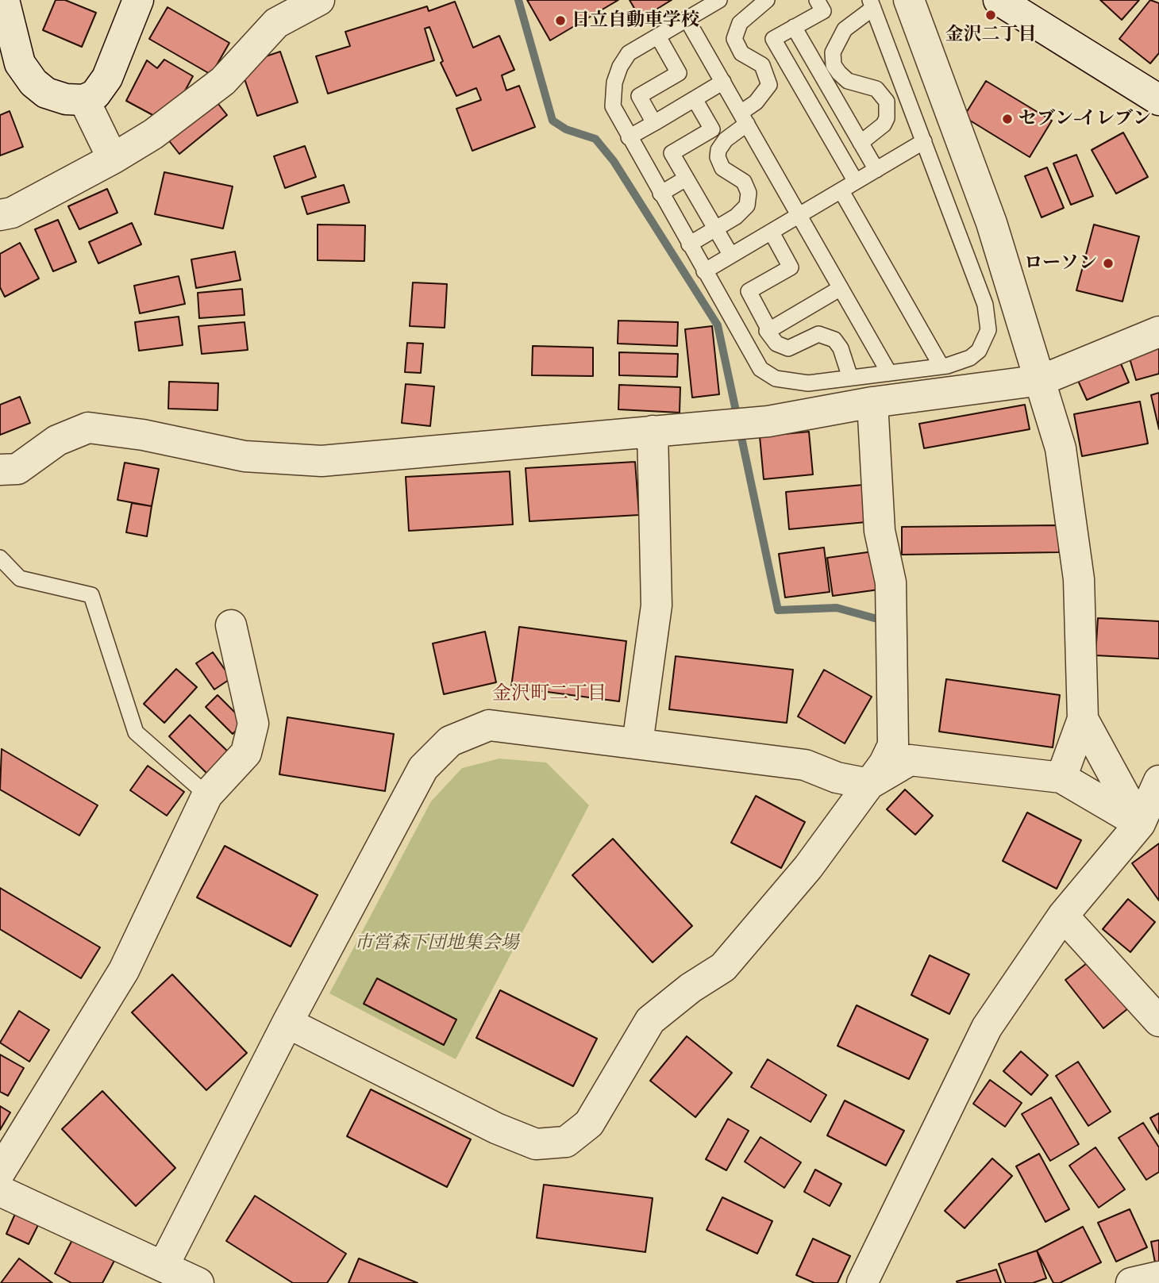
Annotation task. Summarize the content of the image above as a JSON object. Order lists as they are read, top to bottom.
{
  "districts": ["金沢町二丁目"],
  "parks": ["市営森下団地集会場"],
  "places": [
    "金沢二丁目",
    "日立自動車学校",
    "セブン-イレブン",
    "ローソン"
  ]
}
